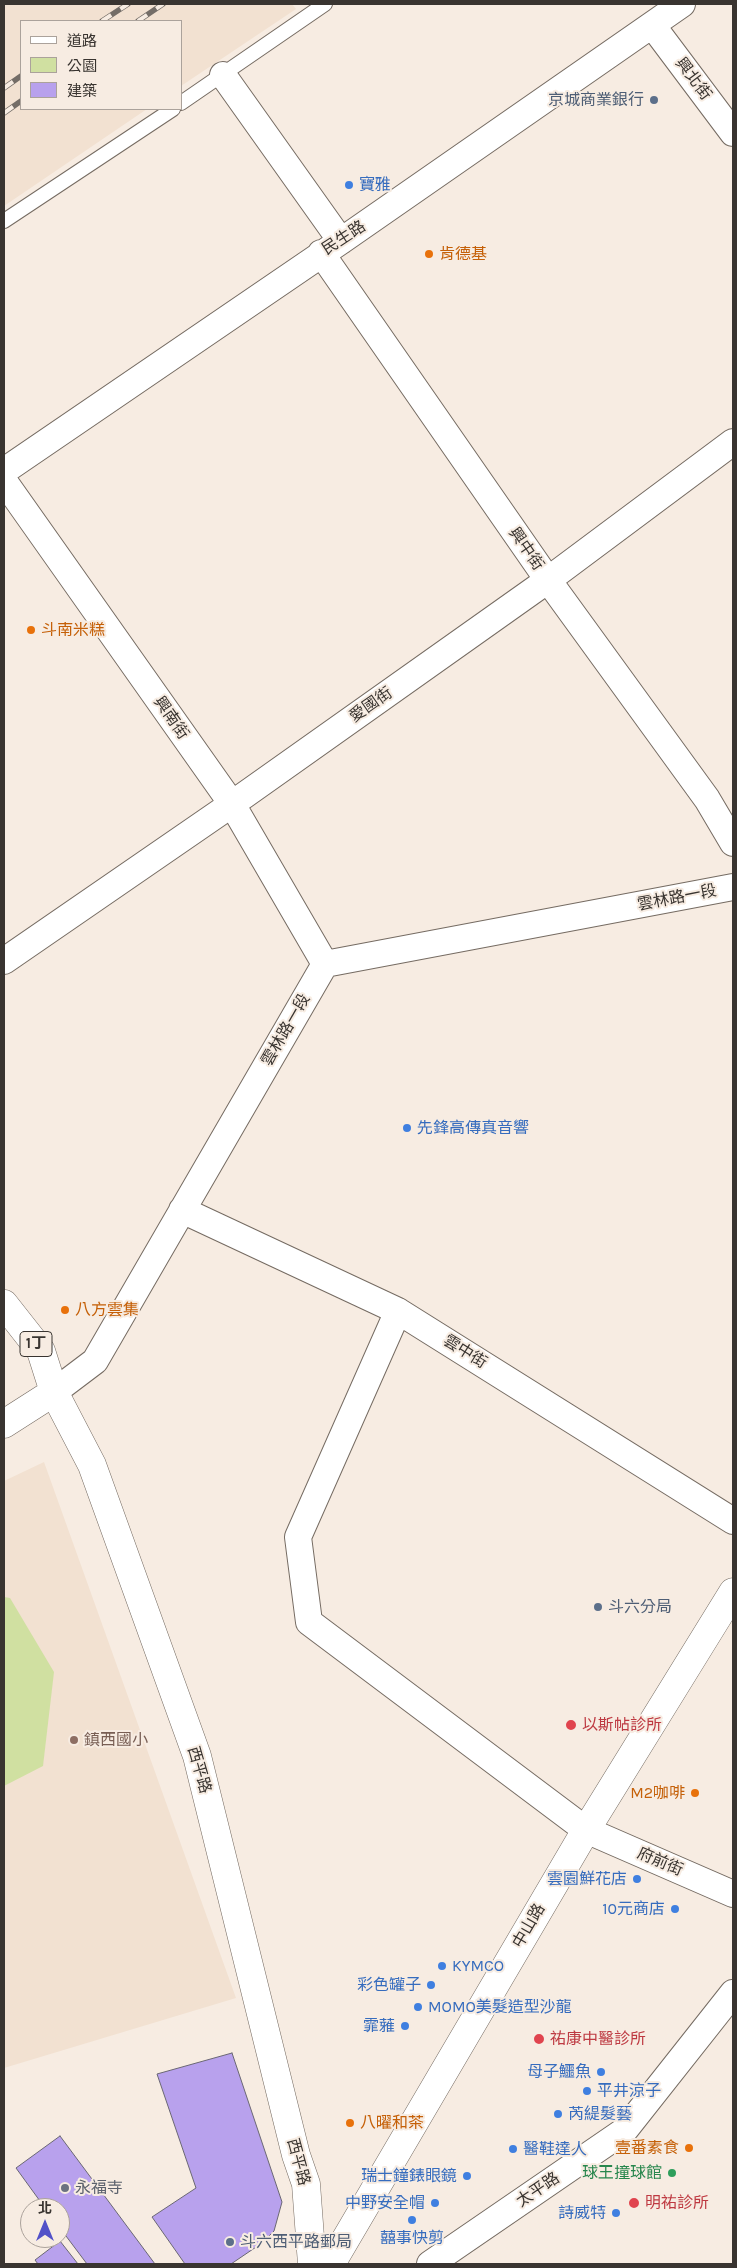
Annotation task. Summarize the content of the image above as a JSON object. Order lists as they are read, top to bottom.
{
  "streets": {
    "street": [
      "興北街",
      "民生路",
      "興中街",
      "愛國街",
      "興南街",
      "雲林路一段",
      "1丁",
      "雲中街",
      "西平路",
      "府前街",
      "中山路",
      "太平路"
    ]
  },
  "crossings": [
    ["興北街", "民生路"],
    ["民生路", "興中街"],
    ["興中街", "愛國街"],
    ["愛國街", "興南街"],
    ["興南街", "雲林路一段"],
    ["雲林路一段", "雲中街"],
    ["雲林路一段", "西平路"],
    ["雲中街", "府前街"],
    ["府前街", "中山路"]
  ],
  "places": [
    "京城商業銀行",
    "寶雅",
    "肯德基",
    "斗南米糕",
    "先鋒高傳真音響",
    "八方雲集",
    "斗六分局",
    "以斯帖診所",
    "鎮西國小",
    "M2咖啡",
    "雲園鮮花店",
    "10元商店",
    "KYMCO",
    "彩色罐子",
    "MOMO美髮造型沙龍",
    "霏蕥",
    "祐康中醫診所",
    "母子鱷魚",
    "平井涼子",
    "芮緹髮藝",
    "八曜和茶",
    "壹番素食",
    "醫鞋達人",
    "球王撞球館",
    "瑞士鐘錶眼鏡",
    "永福寺",
    "中野安全帽",
    "明祐診所",
    "詩威特",
    "囍事快剪",
    "斗六西平路郵局"
  ],
  "legend": ["道路", "公園", "建築"],
  "north": "top"
}
